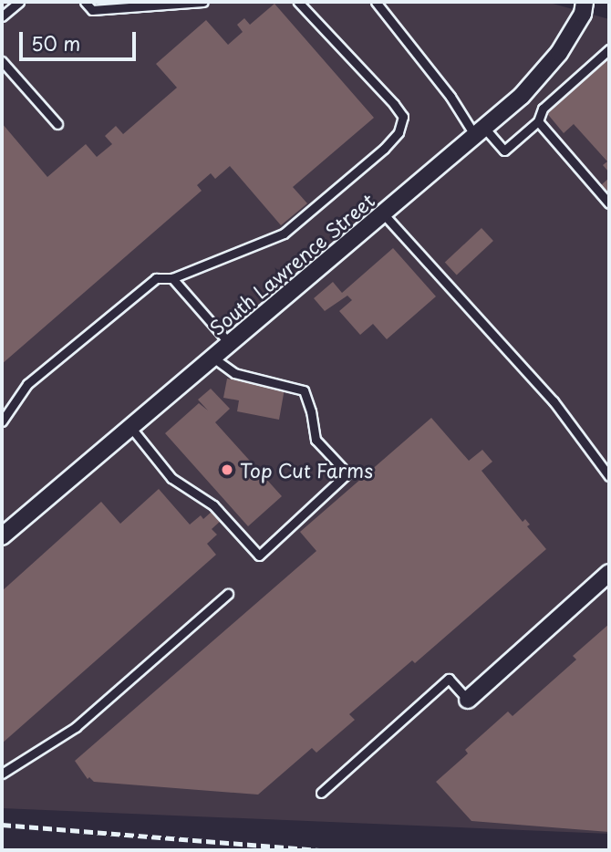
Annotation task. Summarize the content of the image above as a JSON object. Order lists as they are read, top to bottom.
{
  "streets": {
    "street": ["South Lawrence Street"]
  },
  "places": ["Top Cut Farms"],
  "scale_bar": "50 m"
}
